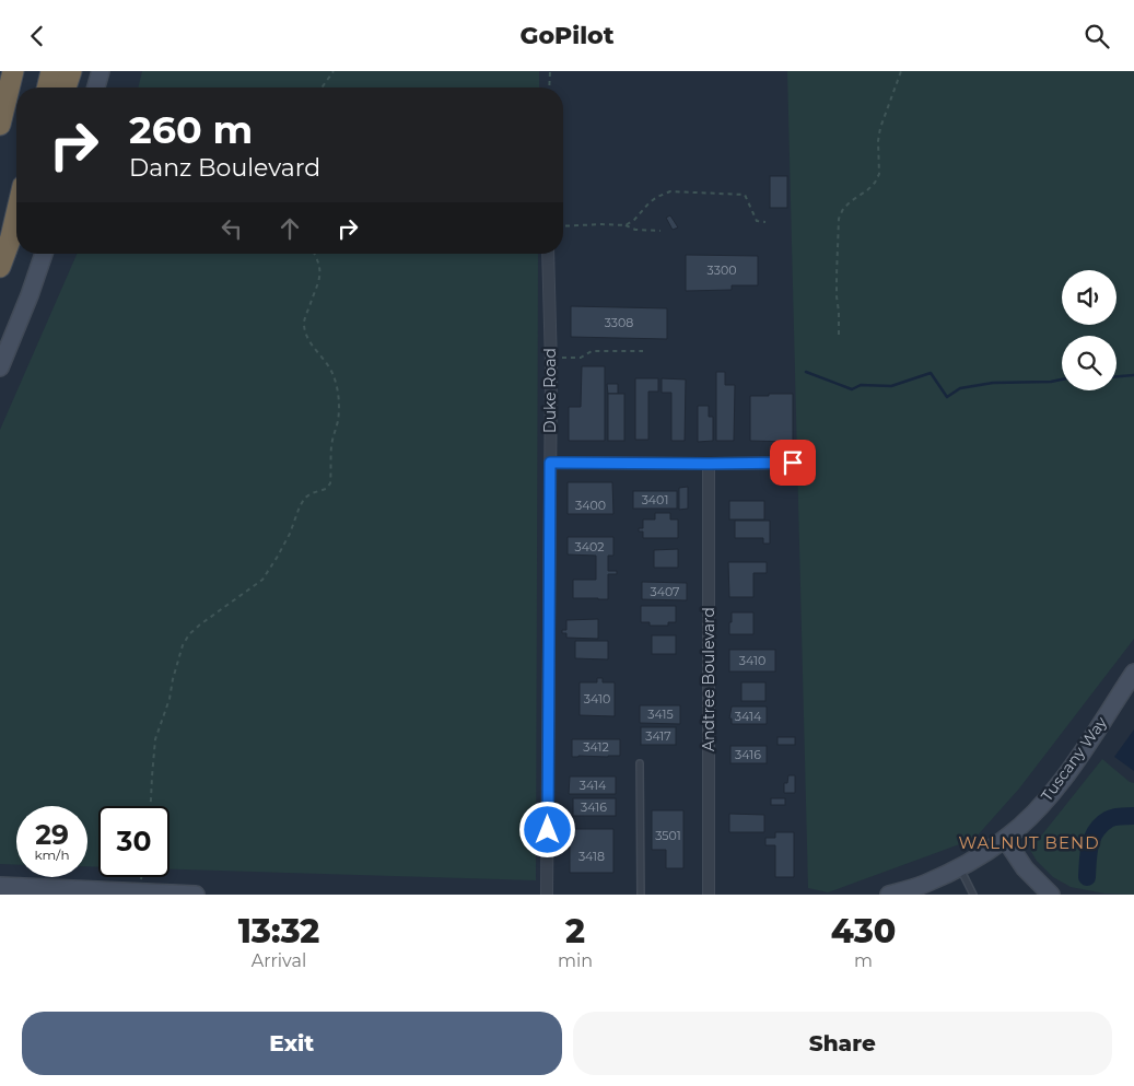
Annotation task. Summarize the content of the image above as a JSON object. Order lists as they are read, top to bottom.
{
  "streets": {
    "main road": ["Tuscany Way"],
    "street": ["Duke Road", "Andtree Boulevard"]
  },
  "districts": ["WALNUT BEND"],
  "house_numbers": [
    "3300",
    "3308",
    "3401",
    "3400",
    "3402",
    "3407",
    "3410",
    "3410",
    "3415",
    "3414",
    "3417",
    "3412",
    "3416",
    "3414",
    "3416",
    "3501",
    "3418"
  ],
  "page": {
    "header": "GoPilot",
    "turn": ["260 m", "Danz Boulevard"],
    "speed": "29 km/h",
    "limit": "30",
    "eta": [
      "13:32",
      "Arrival",
      "2",
      "min",
      "430",
      "m"
    ],
    "buttons": ["Exit", "Share"]
  }
}
